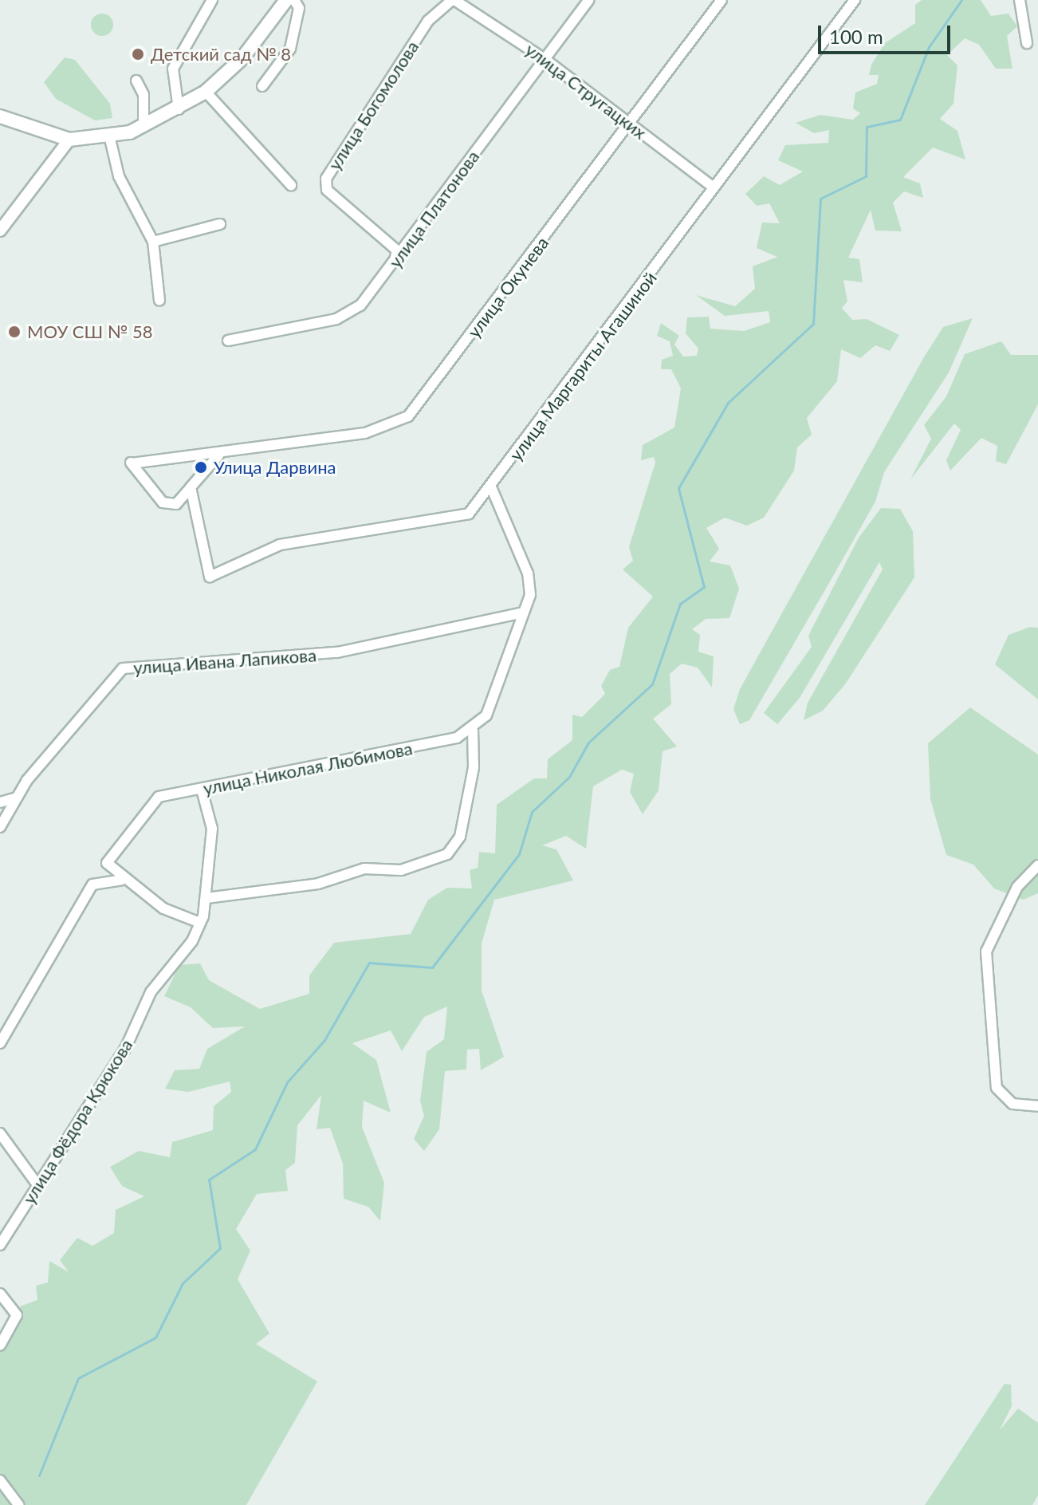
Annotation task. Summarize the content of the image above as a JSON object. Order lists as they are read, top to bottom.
{
  "streets": {
    "street": [
      "улица Стругацких",
      "улица Богомолова",
      "улица Платонова",
      "улица Окунева",
      "улица Маргариты Агашиной",
      "улица Ивана Лапикова",
      "улица Николая Любимова",
      "улица Фёдора Крюкова"
    ]
  },
  "crossings": [
    ["улица Стругацких", "улица Богомолова"],
    ["улица Стругацких", "улица Платонова"],
    ["улица Стругацких", "улица Окунева"],
    ["улица Стругацких", "улица Маргариты Агашиной"],
    ["улица Окунева", "улица Маргариты Агашиной"],
    ["улица Николая Любимова", "улица Фёдора Крюкова"]
  ],
  "places": ["Детский сад № 8", "МОУ СШ № 58", "Улица Дарвина"],
  "scale_bar": "100 m"
}
